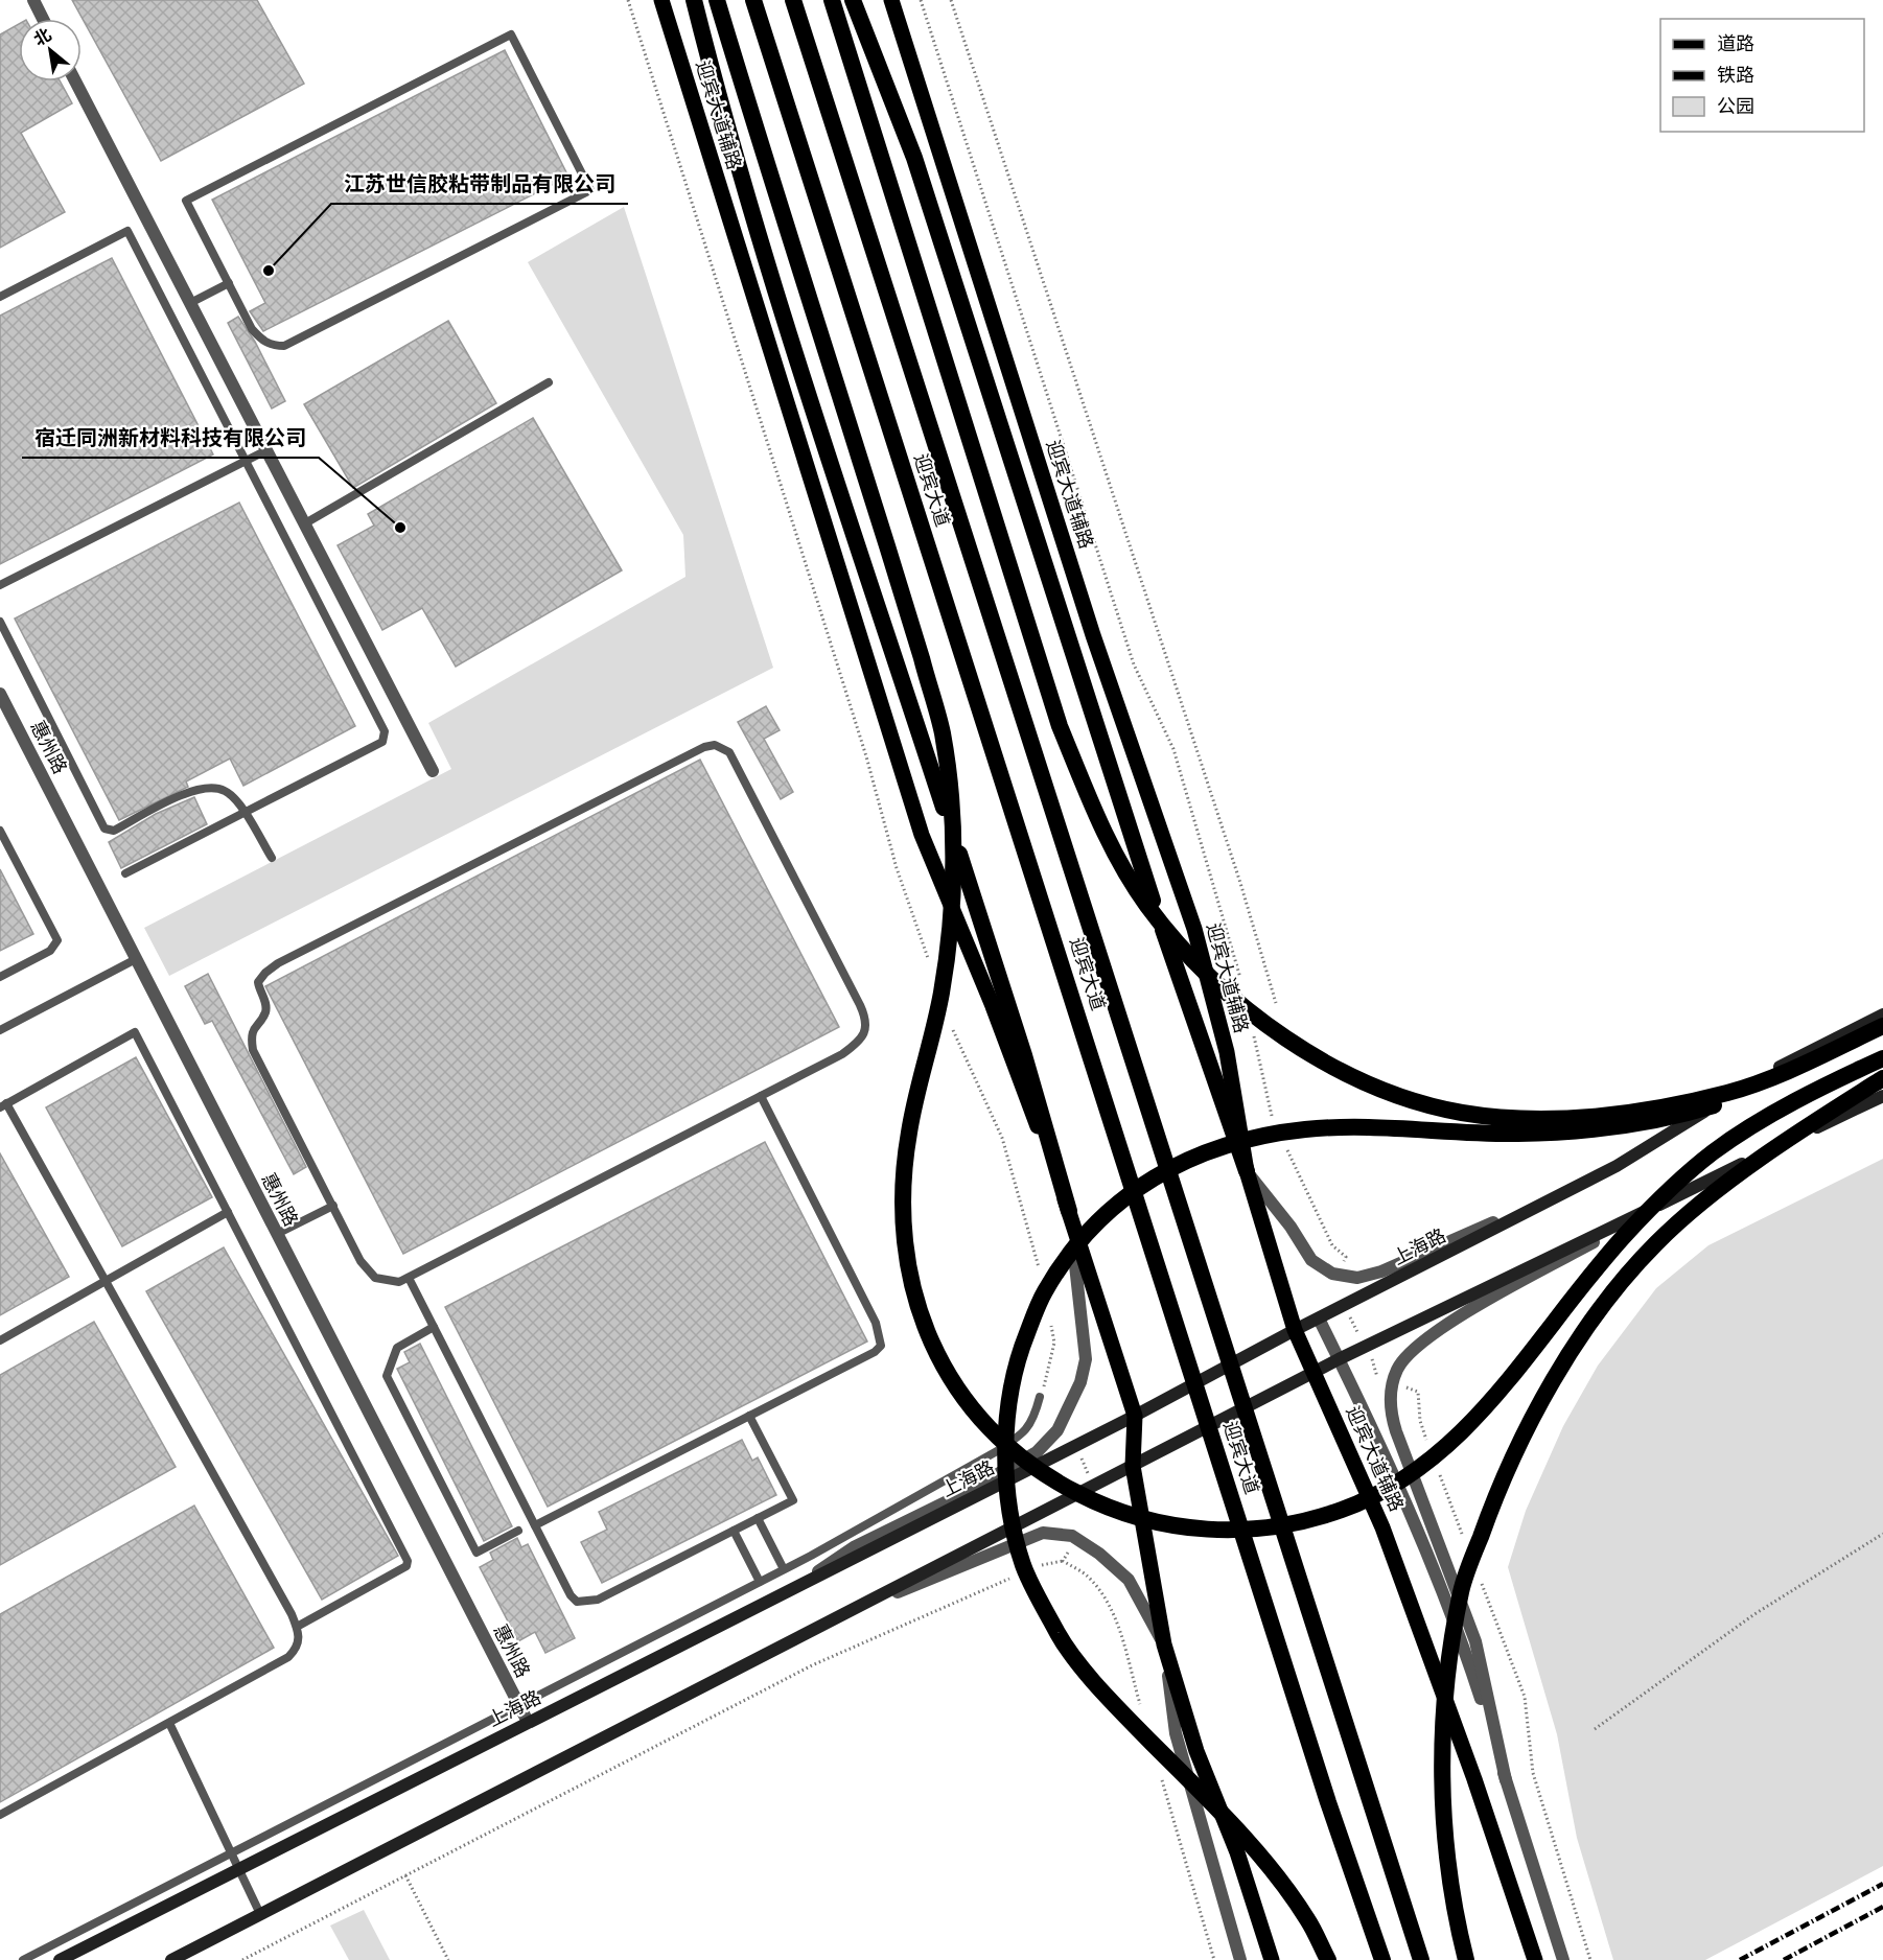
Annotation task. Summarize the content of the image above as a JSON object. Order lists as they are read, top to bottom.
{
  "streets": {
    "highway": ["迎宾大道"],
    "main road": ["迎宾大道辅路", "上海路"],
    "street": ["惠州路"]
  },
  "crossings": [
    ["迎宾大道辅路", "上海路"],
    ["惠州路", "上海路"]
  ],
  "places": ["江苏世信胶粘带制品有限公司", "宿迁同洲新材料科技有限公司"],
  "legend": ["道路", "铁路", "公园"],
  "north": "top left"
}
